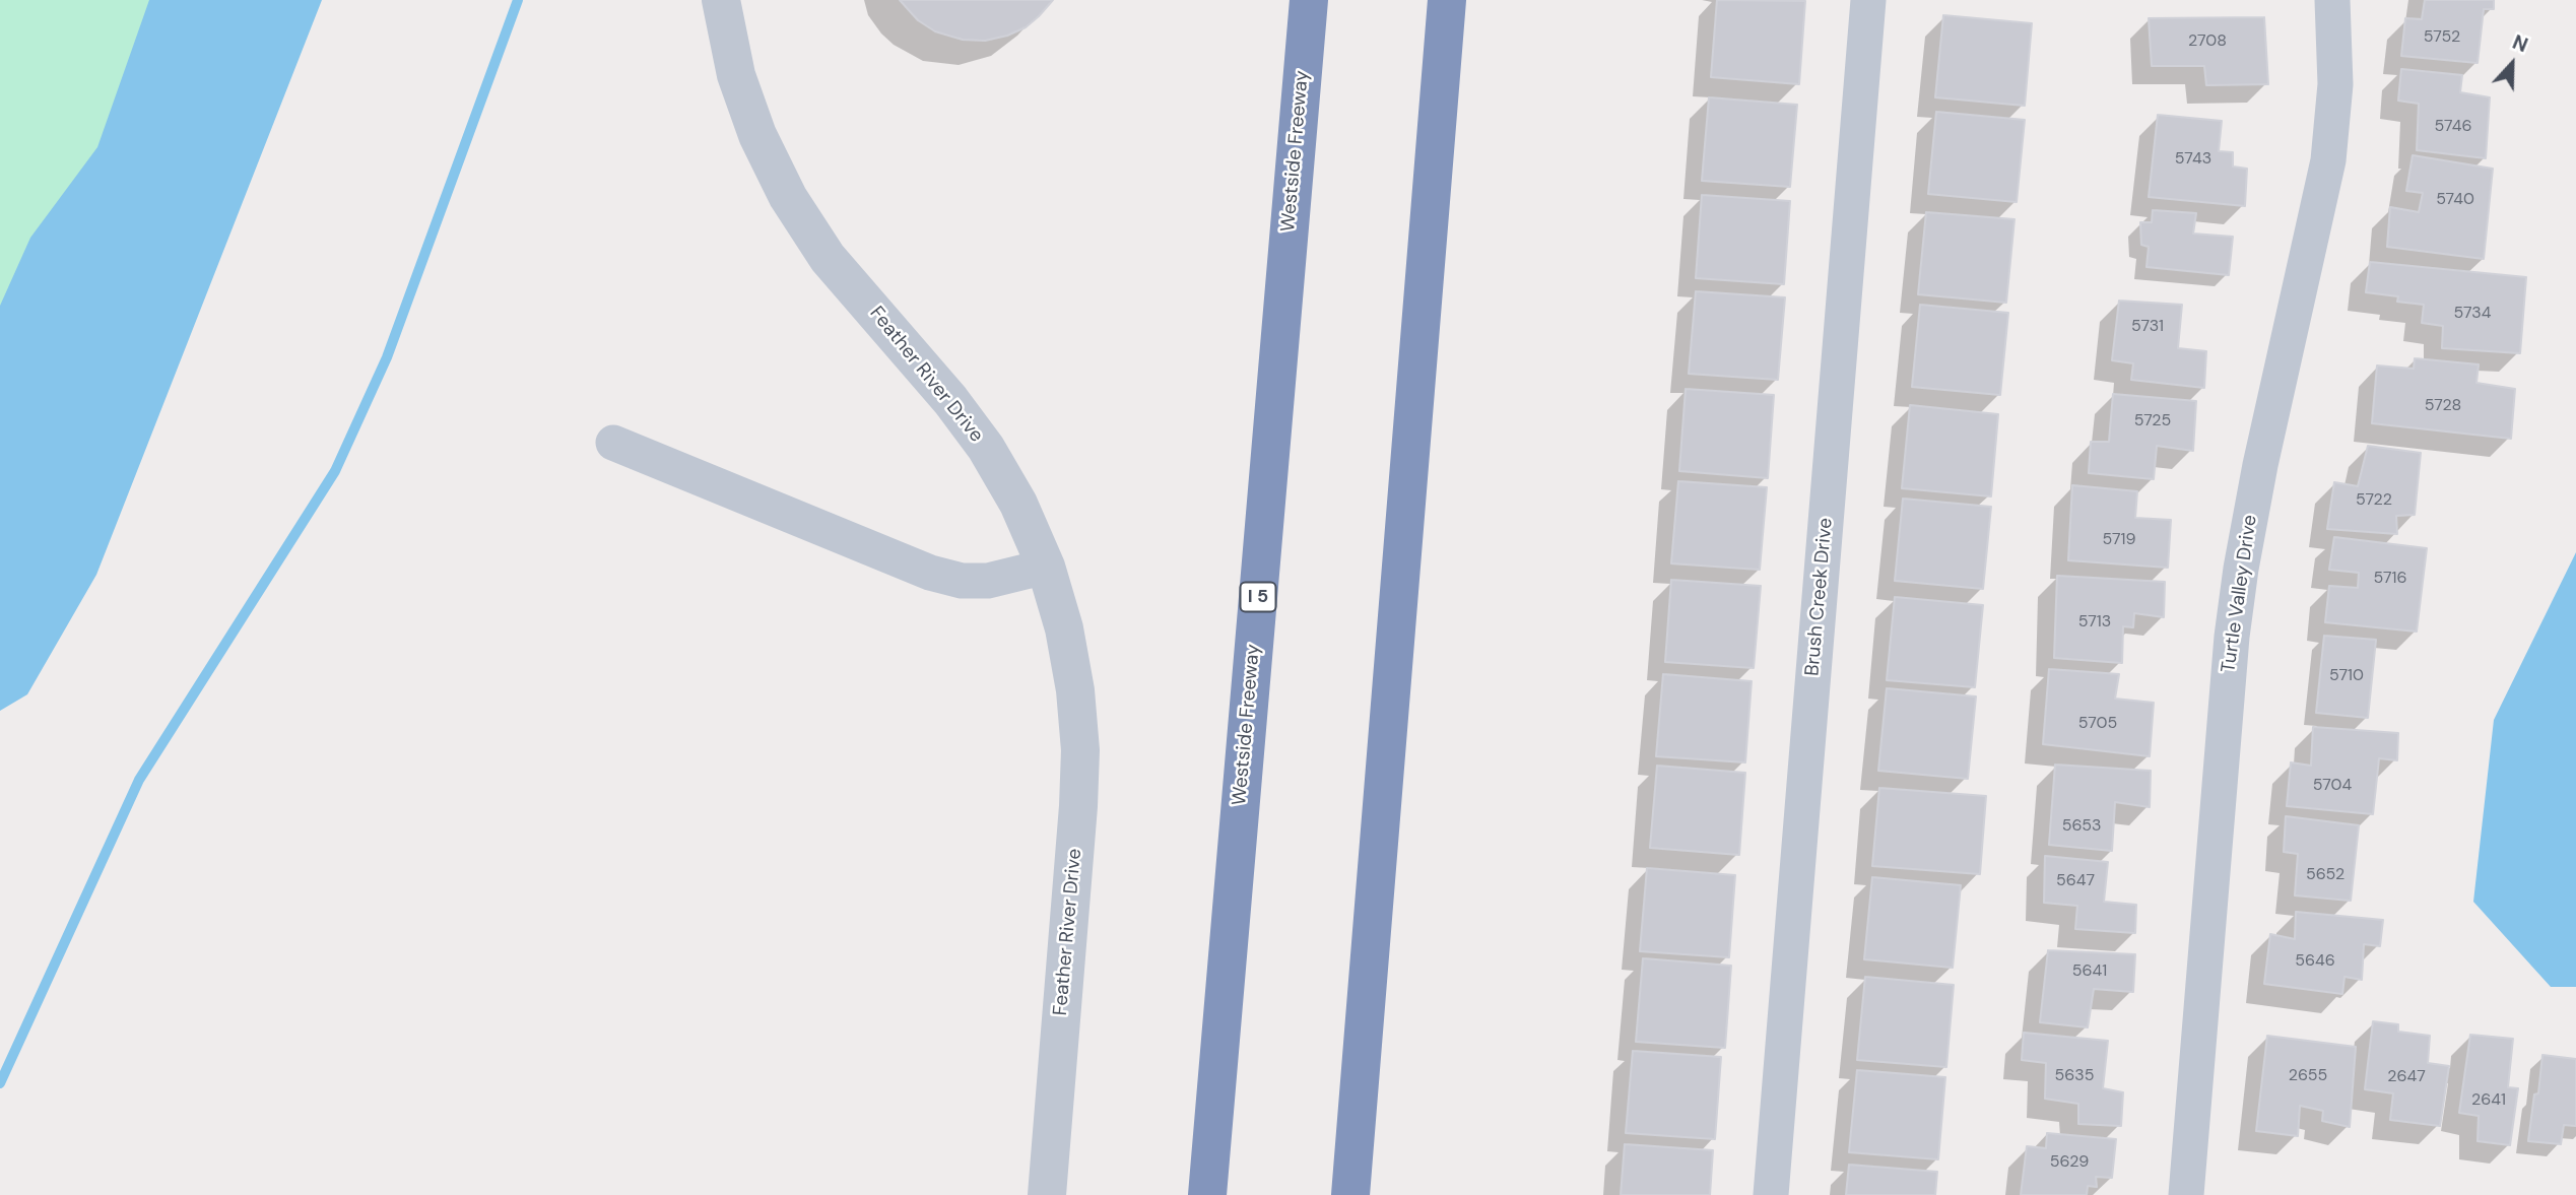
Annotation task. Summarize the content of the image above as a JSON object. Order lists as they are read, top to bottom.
{
  "streets": {
    "highway": ["Westside Freeway", "I 5"],
    "street": ["Feather River Drive", "Turtle Valley Drive", "Brush Creek Drive"]
  },
  "house_numbers": [
    "5752",
    "2708",
    "5746",
    "5743",
    "5740",
    "5734",
    "5731",
    "5728",
    "5725",
    "5722",
    "5719",
    "5716",
    "5713",
    "5710",
    "5705",
    "5704",
    "5653",
    "5652",
    "5647",
    "5646",
    "5641",
    "5635",
    "2655",
    "2647",
    "2641",
    "5629"
  ],
  "north": "top"
}
